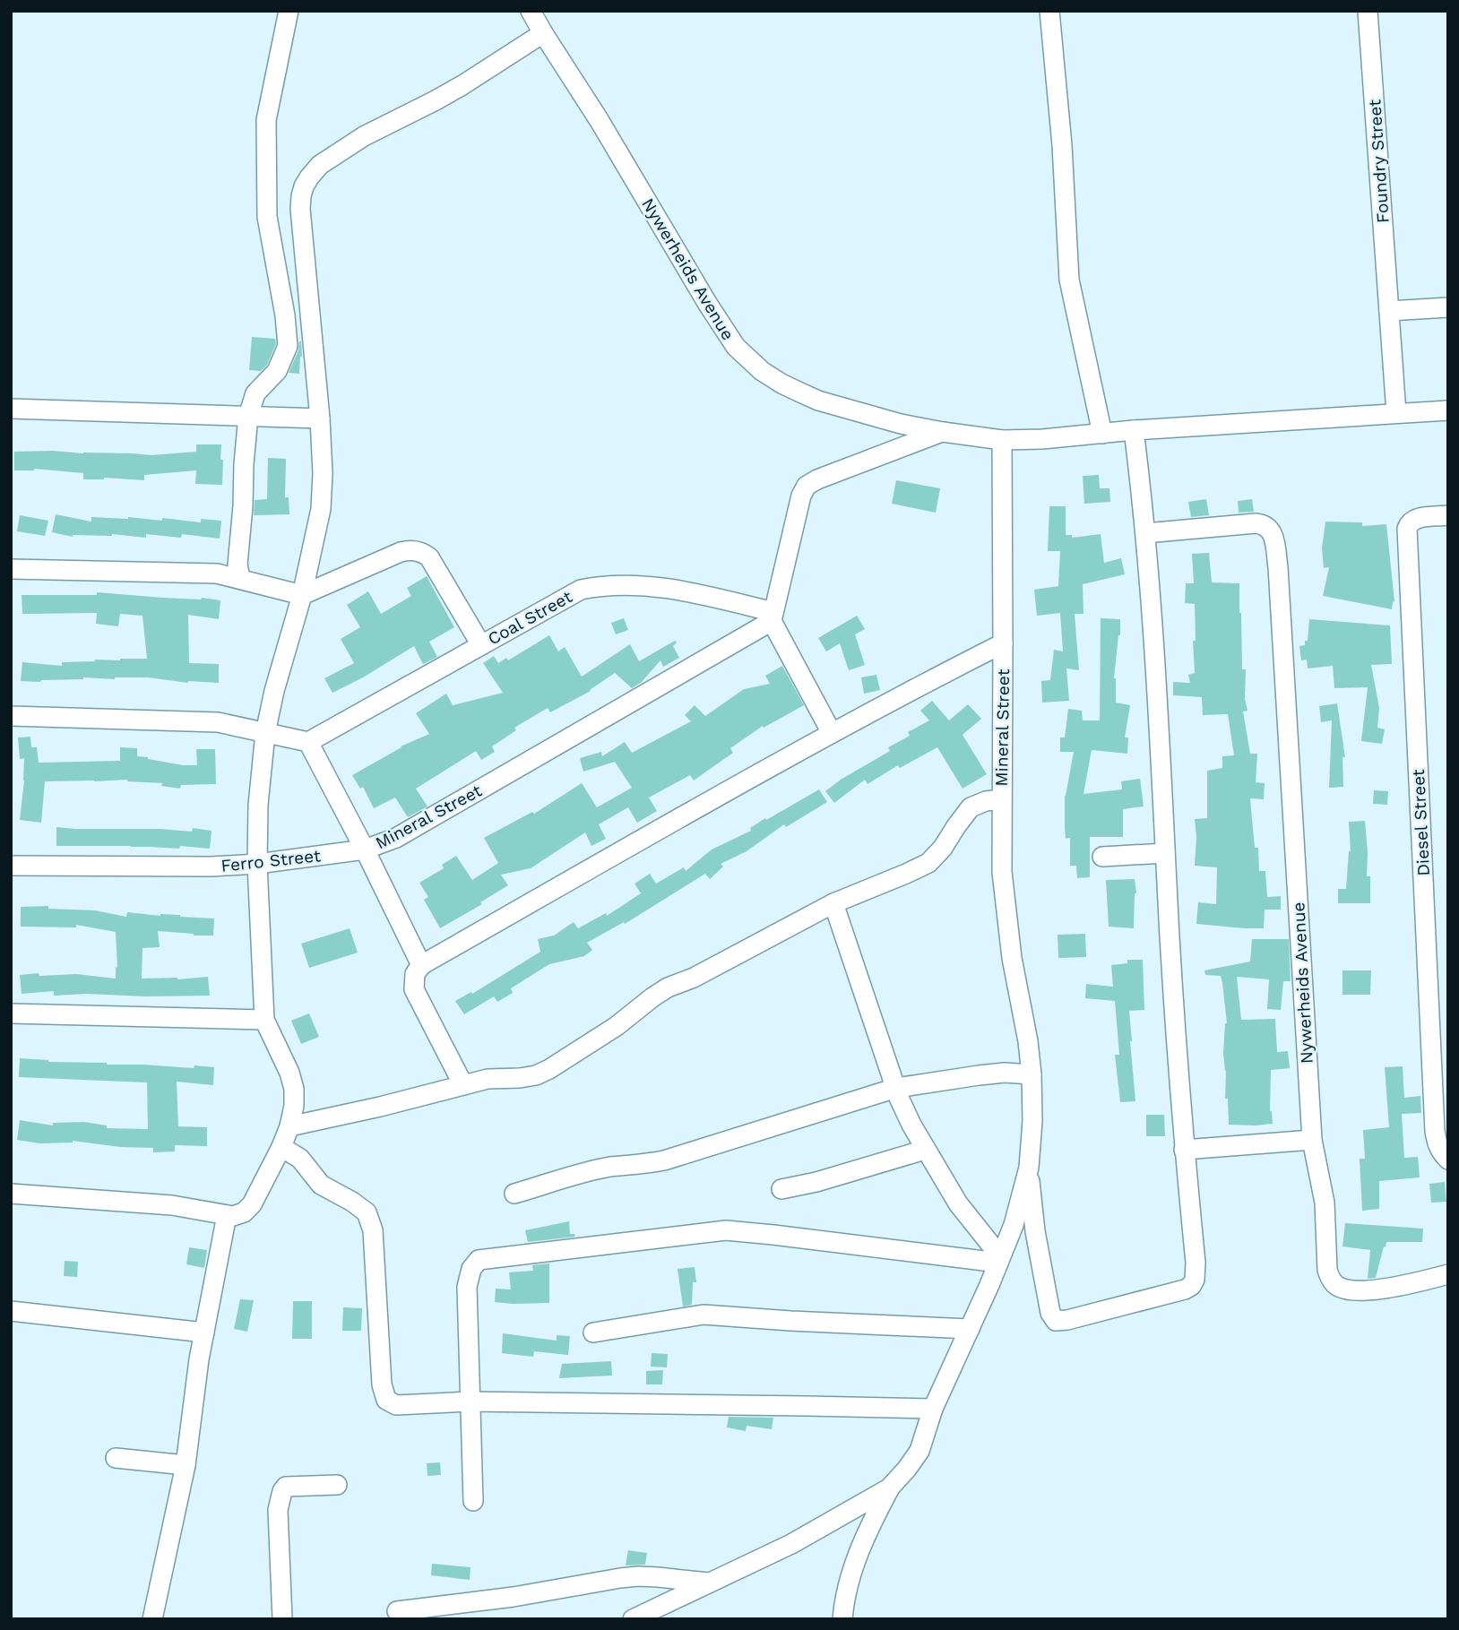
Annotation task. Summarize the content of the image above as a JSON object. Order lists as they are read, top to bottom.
{
  "streets": {
    "street": [
      "Foundry Street",
      "Nywerheids Avenue",
      "Coal Street",
      "Mineral Street",
      "Diesel Street",
      "Ferro Street"
    ]
  },
  "crossings": [
    ["Nywerheids Avenue", "Mineral Street"],
    ["Coal Street", "Mineral Street"],
    ["Mineral Street", "Ferro Street"]
  ]
}
